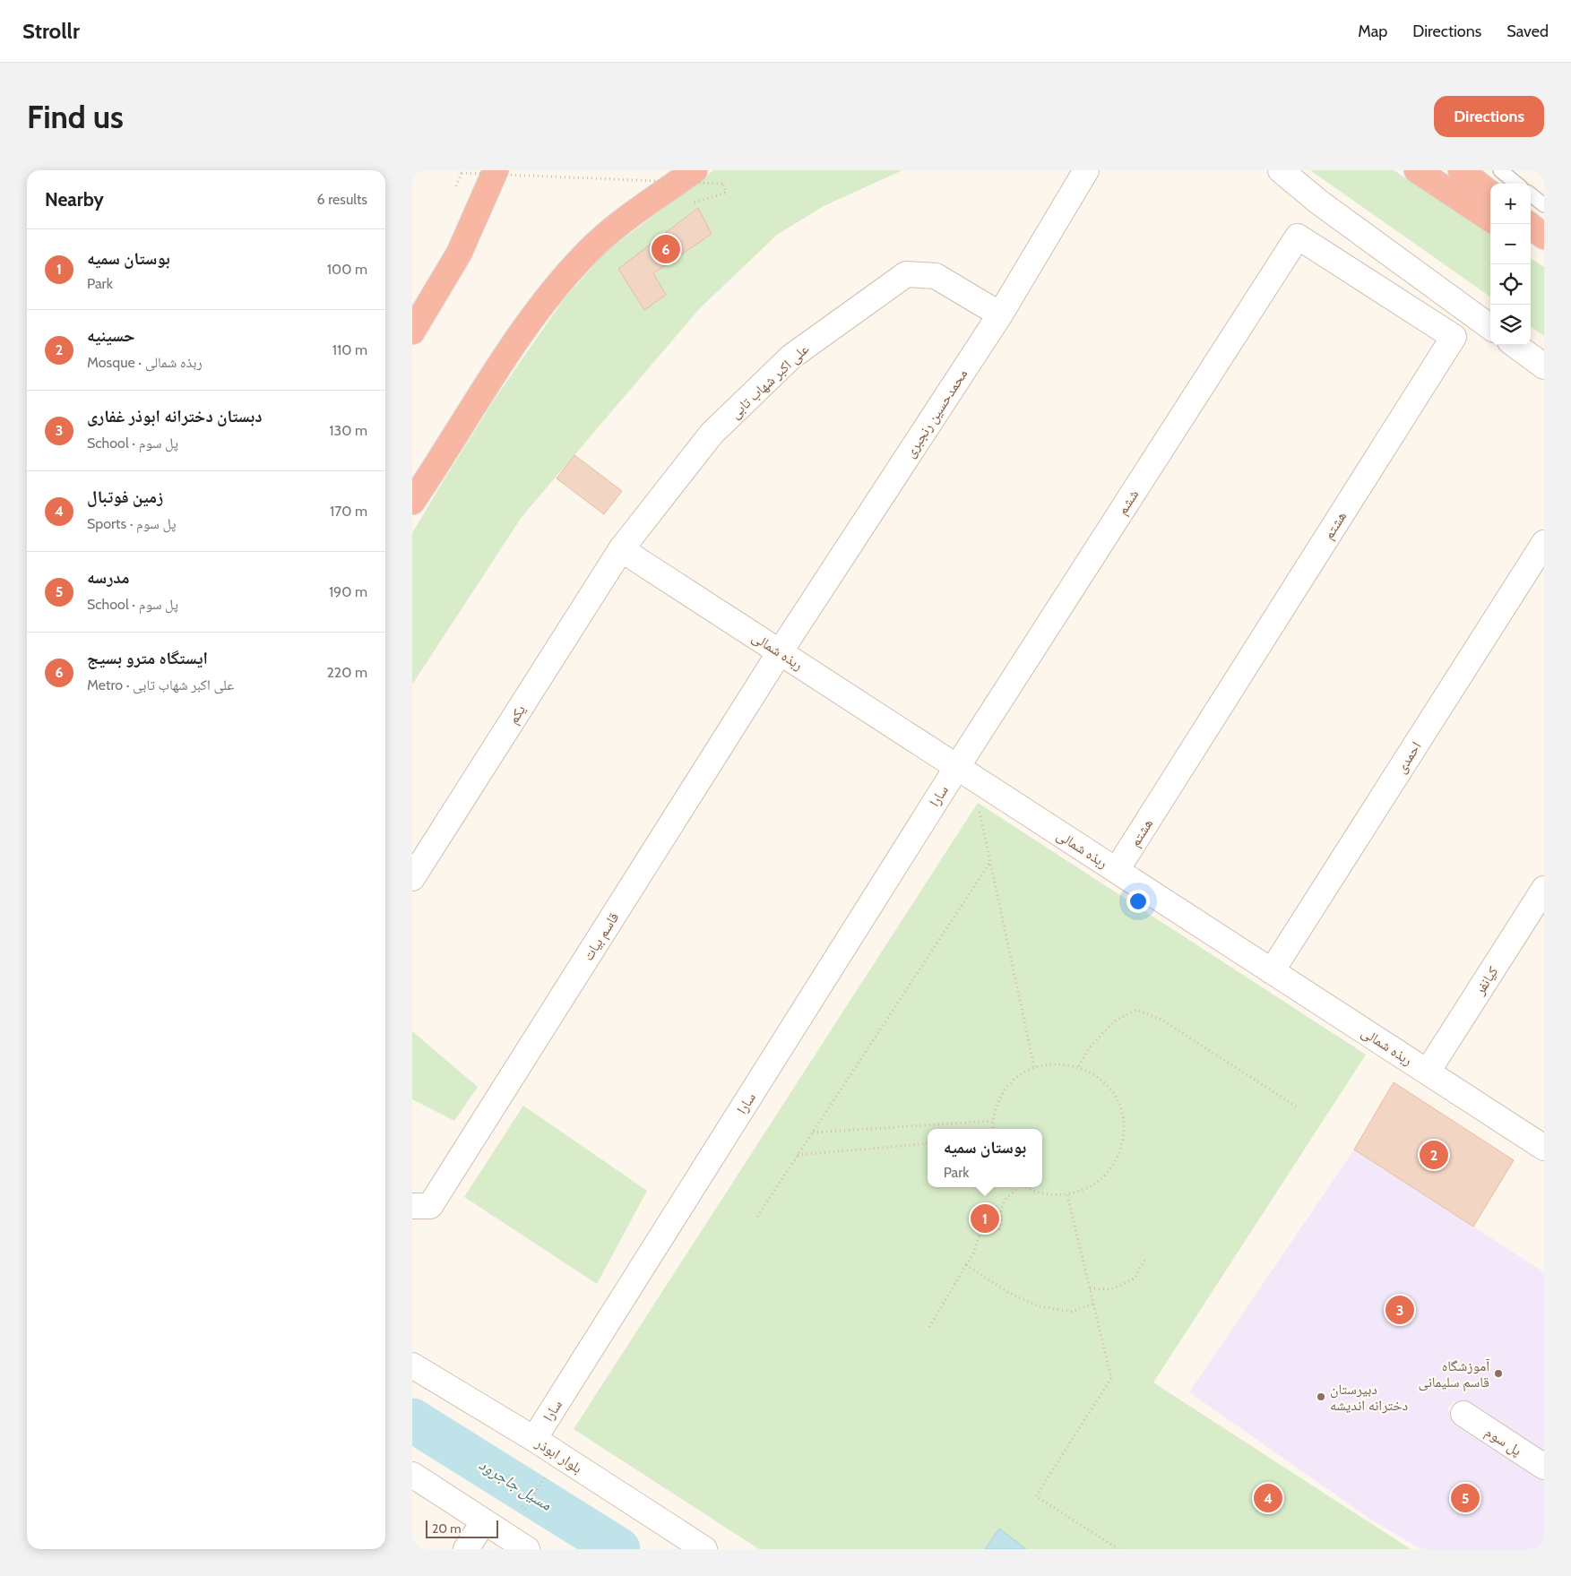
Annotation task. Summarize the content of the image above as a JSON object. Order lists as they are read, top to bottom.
{
  "streets": {
    "street": [
      "علی اکبر شهاب تابی",
      "محمدحسین رنجبری",
      "ششم",
      "هشتم",
      "ربذه شمالی",
      "یکم",
      "احمدی",
      "سارا",
      "قاسم بیات",
      "کیانفر",
      "پل سوم",
      "بلوار ابوذر"
    ]
  },
  "crossings": [
    ["علی اکبر شهاب تابی", "محمدحسین رنجبری"],
    ["علی اکبر شهاب تابی", "ربذه شمالی"],
    ["علی اکبر شهاب تابی", "یکم"],
    ["محمدحسین رنجبری", "ربذه شمالی"],
    ["محمدحسین رنجبری", "قاسم بیات"],
    ["ششم", "هشتم"],
    ["ششم", "ربذه شمالی"],
    ["ششم", "سارا"],
    ["هشتم", "ربذه شمالی"],
    ["ربذه شمالی", "یکم"],
    ["ربذه شمالی", "احمدی"],
    ["ربذه شمالی", "سارا"],
    ["ربذه شمالی", "قاسم بیات"],
    ["ربذه شمالی", "کیانفر"],
    ["سارا", "بلوار ابوذر"]
  ],
  "water": ["مسیل جاجرود"],
  "places": ["آموزشگاه قاسم سلیمانی", "دبیرستان دخترانه اندیشه"],
  "scale_bar": "20 m",
  "page": {
    "header": "Strollr",
    "nav": ["Map", "Directions", "Saved"],
    "buttons": "Directions",
    "title": "Find us",
    "heading": ["Nearby", "6 results"],
    "map_buttons": ["+", "−"],
    "list": [
      {
        "mark": "1",
        "name": "بوستان سمیه",
        "note": "Park",
        "value": "100 m"
      },
      {
        "mark": "2",
        "name": "حسینیه",
        "note": "Mosque · ربذه شمالی",
        "value": "110 m"
      },
      {
        "mark": "3",
        "name": "دبستان دخترانه ابوذر غفاری",
        "note": "School · پل سوم",
        "value": "130 m"
      },
      {
        "mark": "4",
        "name": "زمین فوتبال",
        "note": "Sports · پل سوم",
        "value": "170 m"
      },
      {
        "mark": "5",
        "name": "مدرسه",
        "note": "School · پل سوم",
        "value": "190 m"
      },
      {
        "mark": "6",
        "name": "ایستگاه مترو بسیج",
        "note": "Metro · علی اکبر شهاب تابی",
        "value": "220 m"
      }
    ],
    "pins": [
      "6",
      "2",
      "1",
      "3",
      "4",
      "5"
    ],
    "popup": ["بوستان سمیه", "Park"],
    "scale": "20 m"
  }
}
